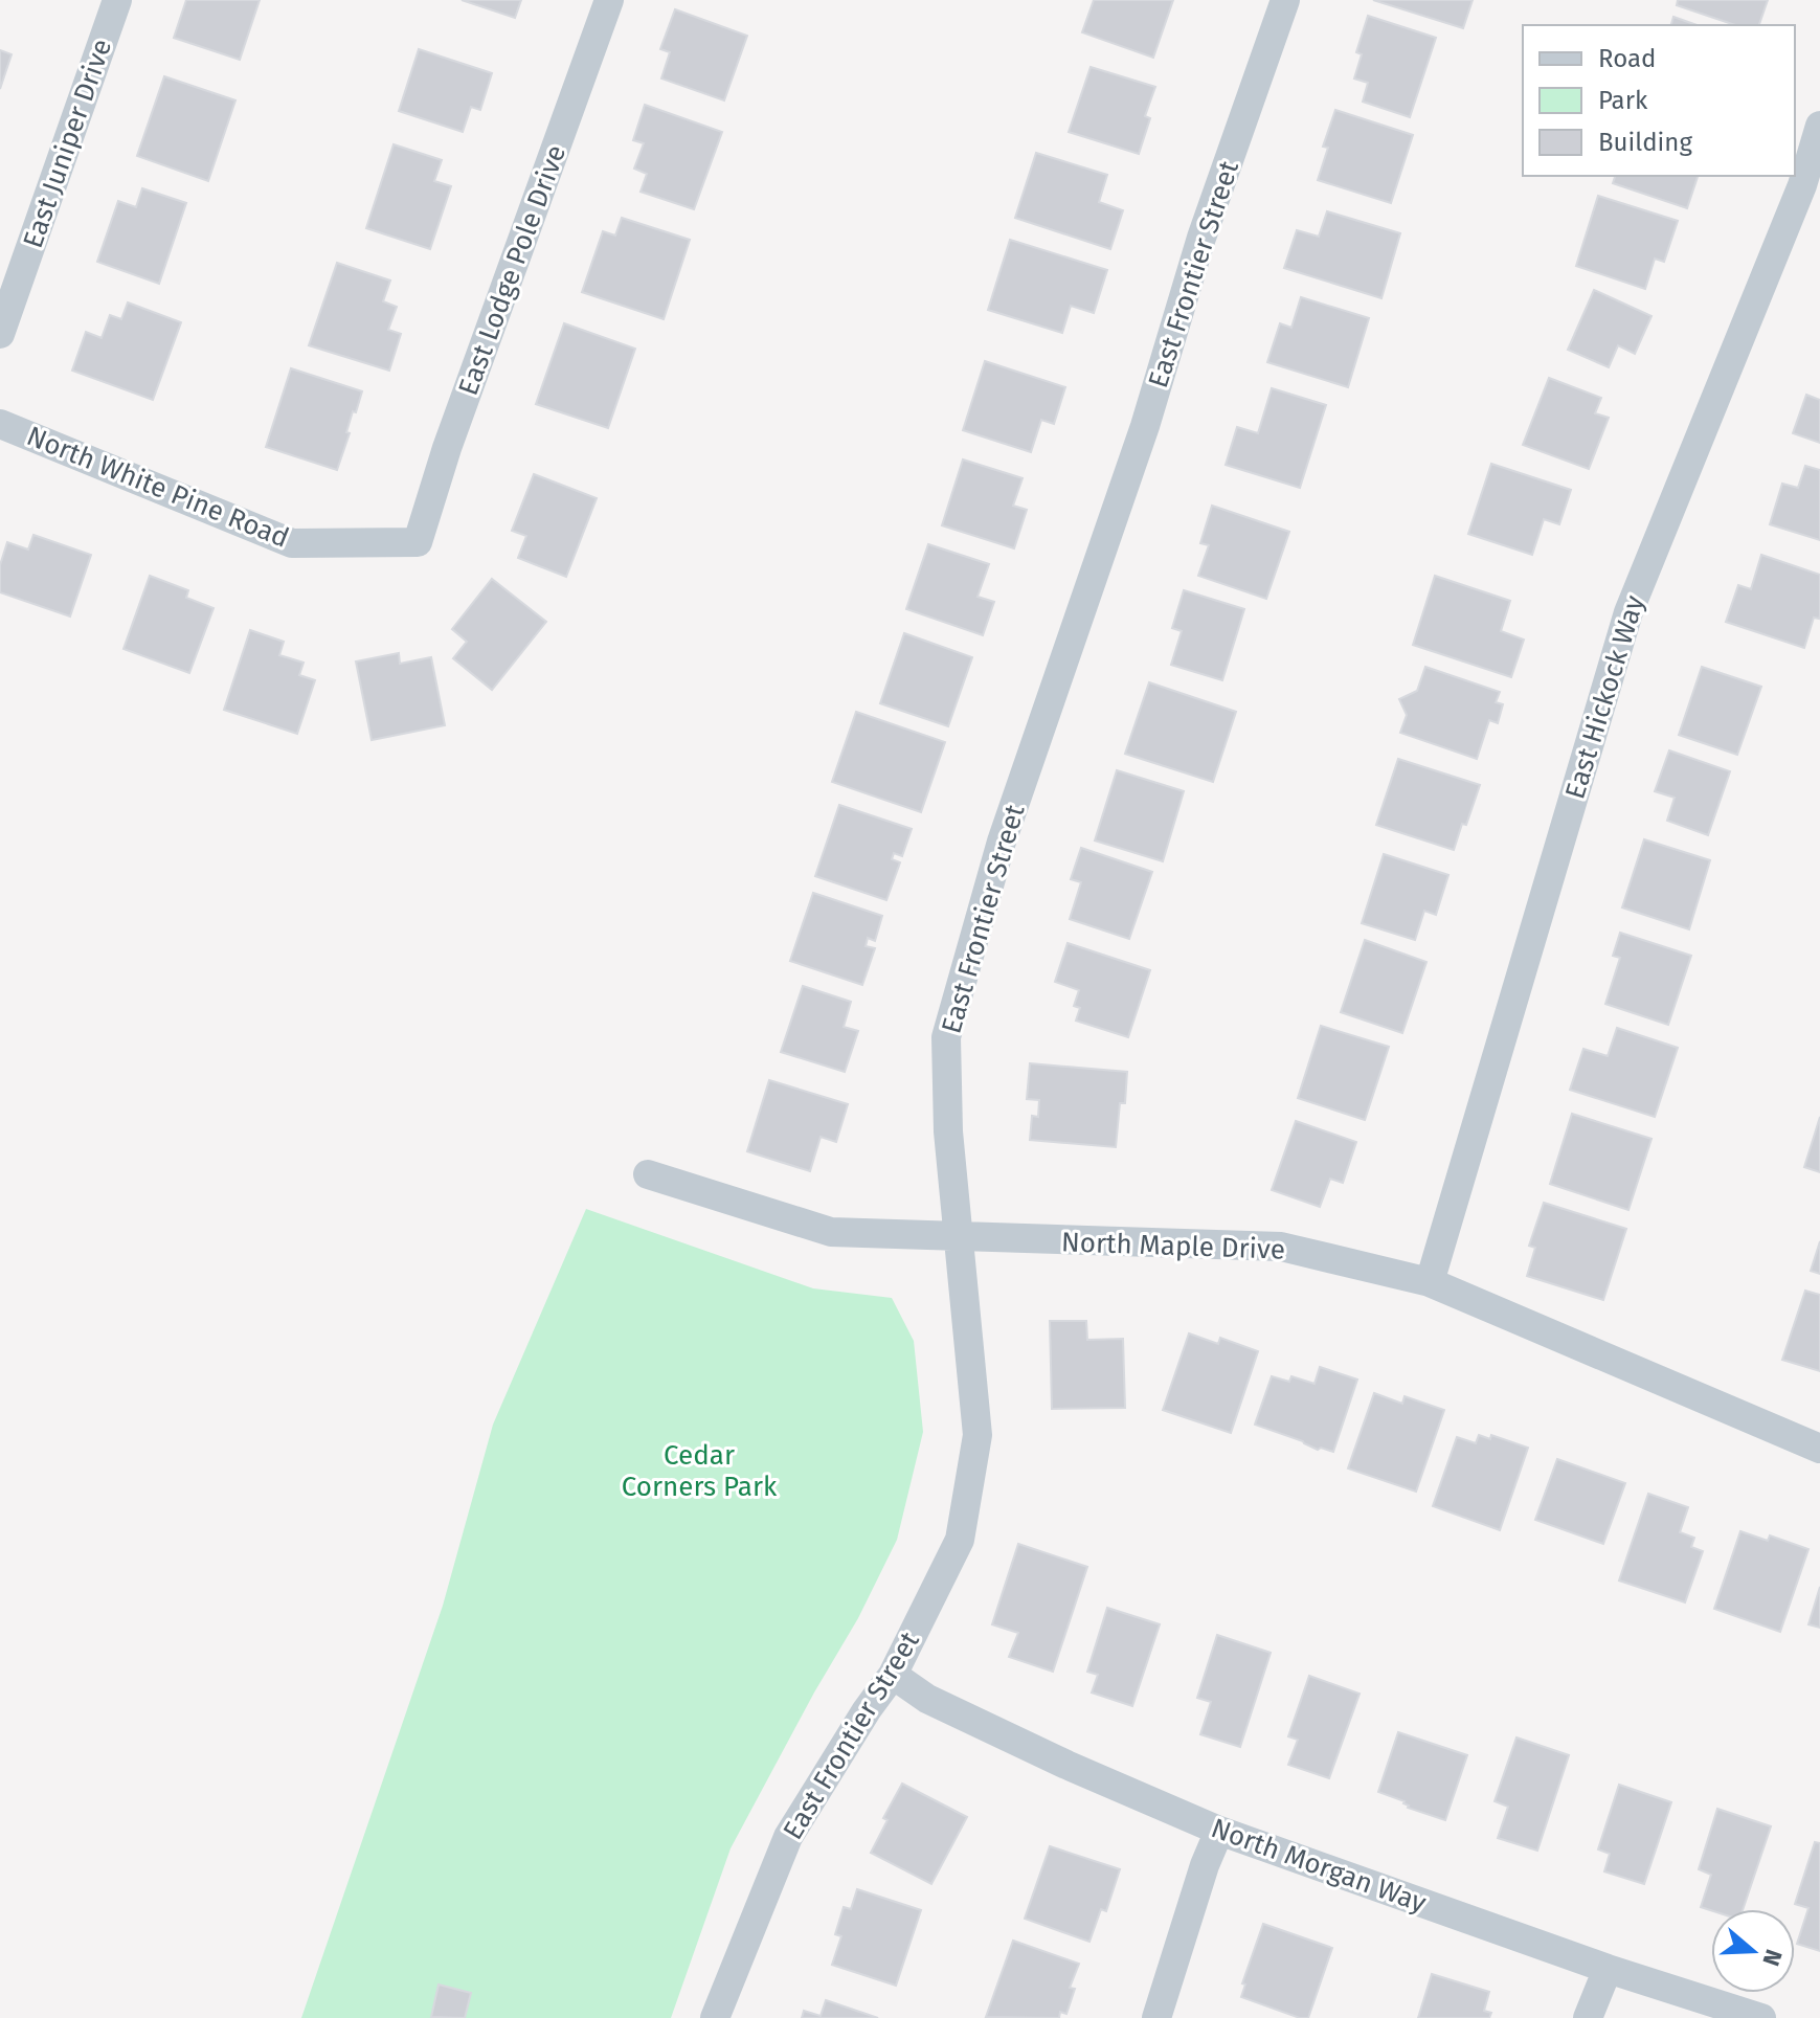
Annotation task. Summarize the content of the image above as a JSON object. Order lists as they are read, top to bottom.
{
  "streets": {
    "street": [
      "East Juniper Drive",
      "East Lodge Pole Drive",
      "East Frontier Street",
      "North White Pine Road",
      "East Hickock Way",
      "North Maple Drive",
      "North Morgan Way"
    ]
  },
  "crossings": [
    ["East Lodge Pole Drive", "North White Pine Road"],
    ["East Frontier Street", "North Maple Drive"],
    ["East Frontier Street", "North Morgan Way"],
    ["East Hickock Way", "North Maple Drive"]
  ],
  "parks": ["Cedar Corners Park"],
  "legend": ["Road", "Park", "Building"],
  "north": "right"
}
